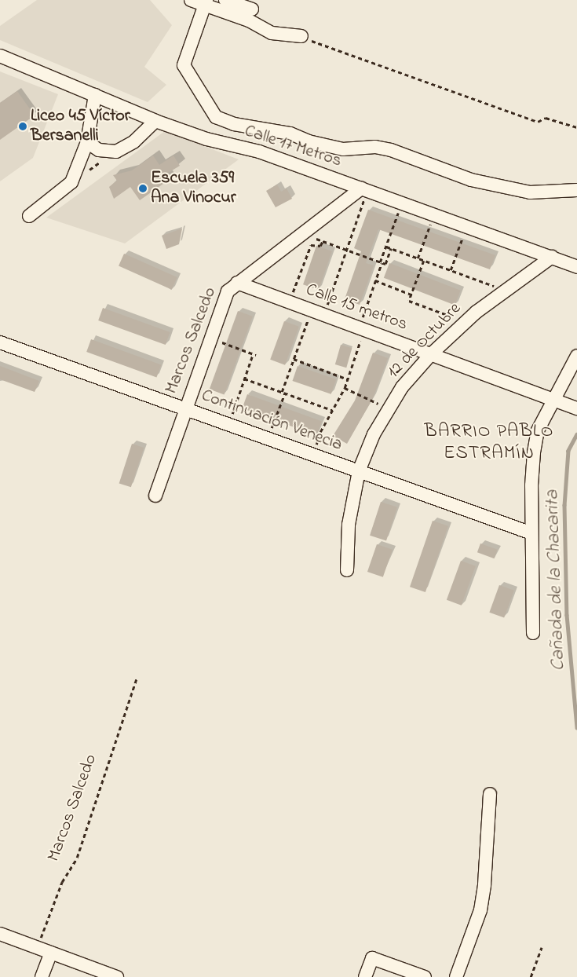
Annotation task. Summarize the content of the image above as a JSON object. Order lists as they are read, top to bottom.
{
  "streets": {
    "street": [
      "Calle 17 Metros",
      "Calle 15 metros",
      "Marcos Salcedo",
      "12 de Octubre",
      "Continuación Venecia"
    ]
  },
  "crossings": [
    ["Calle 17 Metros", "Marcos Salcedo"],
    ["Calle 17 Metros", "12 de Octubre"],
    ["Calle 15 metros", "Marcos Salcedo"],
    ["Calle 15 metros", "12 de Octubre"],
    ["Marcos Salcedo", "Continuación Venecia"],
    ["12 de Octubre", "Continuación Venecia"]
  ],
  "districts": ["BARRIO PABLO ESTRAMÍN"],
  "water": ["Cañada de la Chacarita"],
  "places": ["Liceo 45 Víctor Bersanelli", "Escuela 359 Ana Vinocur"]
}
